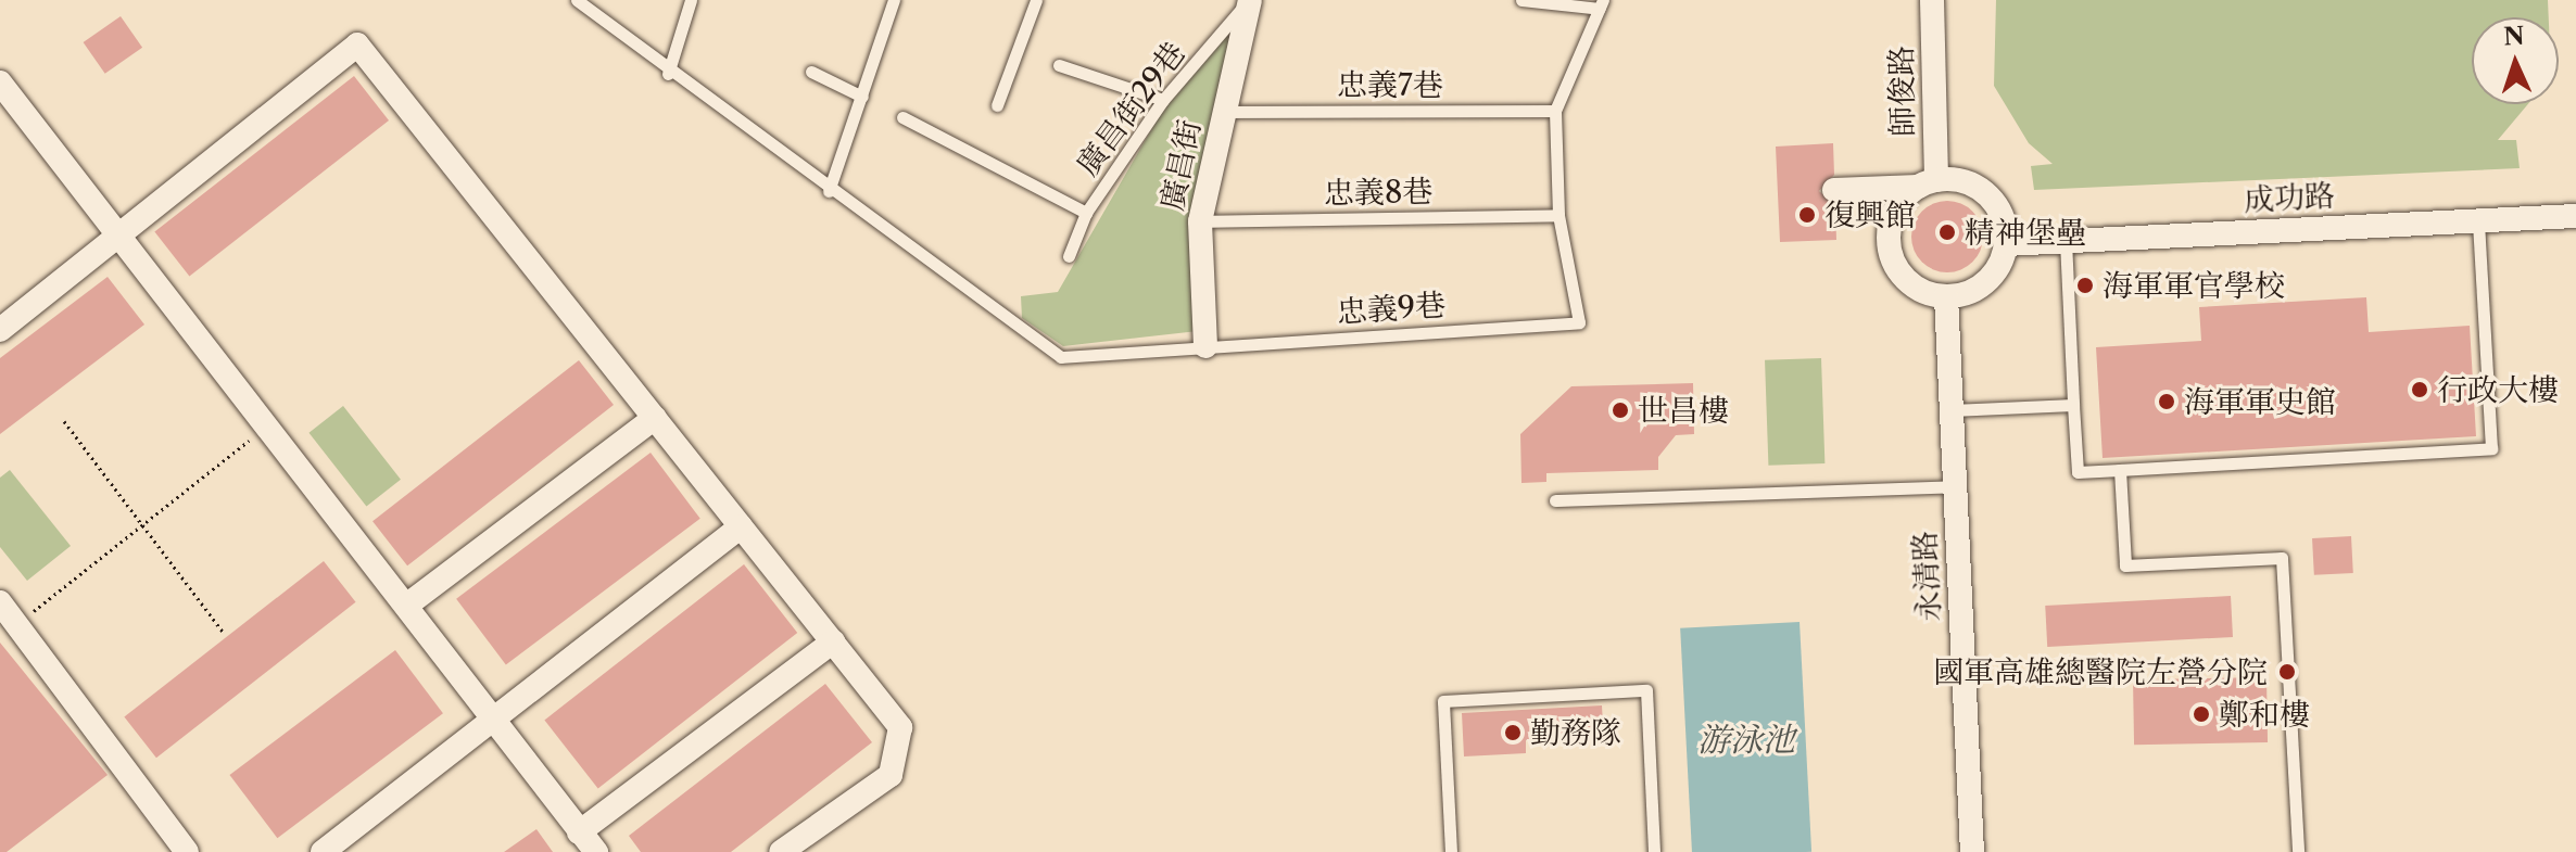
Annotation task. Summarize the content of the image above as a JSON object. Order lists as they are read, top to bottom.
{
  "streets": {
    "street": [
      "師俊路",
      "廣昌街",
      "成功路",
      "永清路"
    ],
    "lane": [
      "忠義7巷",
      "廣昌街29巷",
      "忠義8巷",
      "忠義9巷"
    ]
  },
  "crossings": [
    ["忠義7巷", "廣昌街"],
    ["師俊路", "成功路"],
    ["師俊路", "永清路"],
    ["廣昌街29巷", "廣昌街"],
    ["廣昌街", "忠義8巷"],
    ["廣昌街", "忠義9巷"],
    ["忠義8巷", "忠義9巷"],
    ["成功路", "永清路"]
  ],
  "water": ["游泳池"],
  "places": [
    "復興館",
    "精神堡壘",
    "海軍軍官學校",
    "行政大樓",
    "海軍軍史館",
    "世昌樓",
    "國軍高雄總醫院左營分院",
    "鄭和樓",
    "勤務隊"
  ],
  "north": "top"
}
